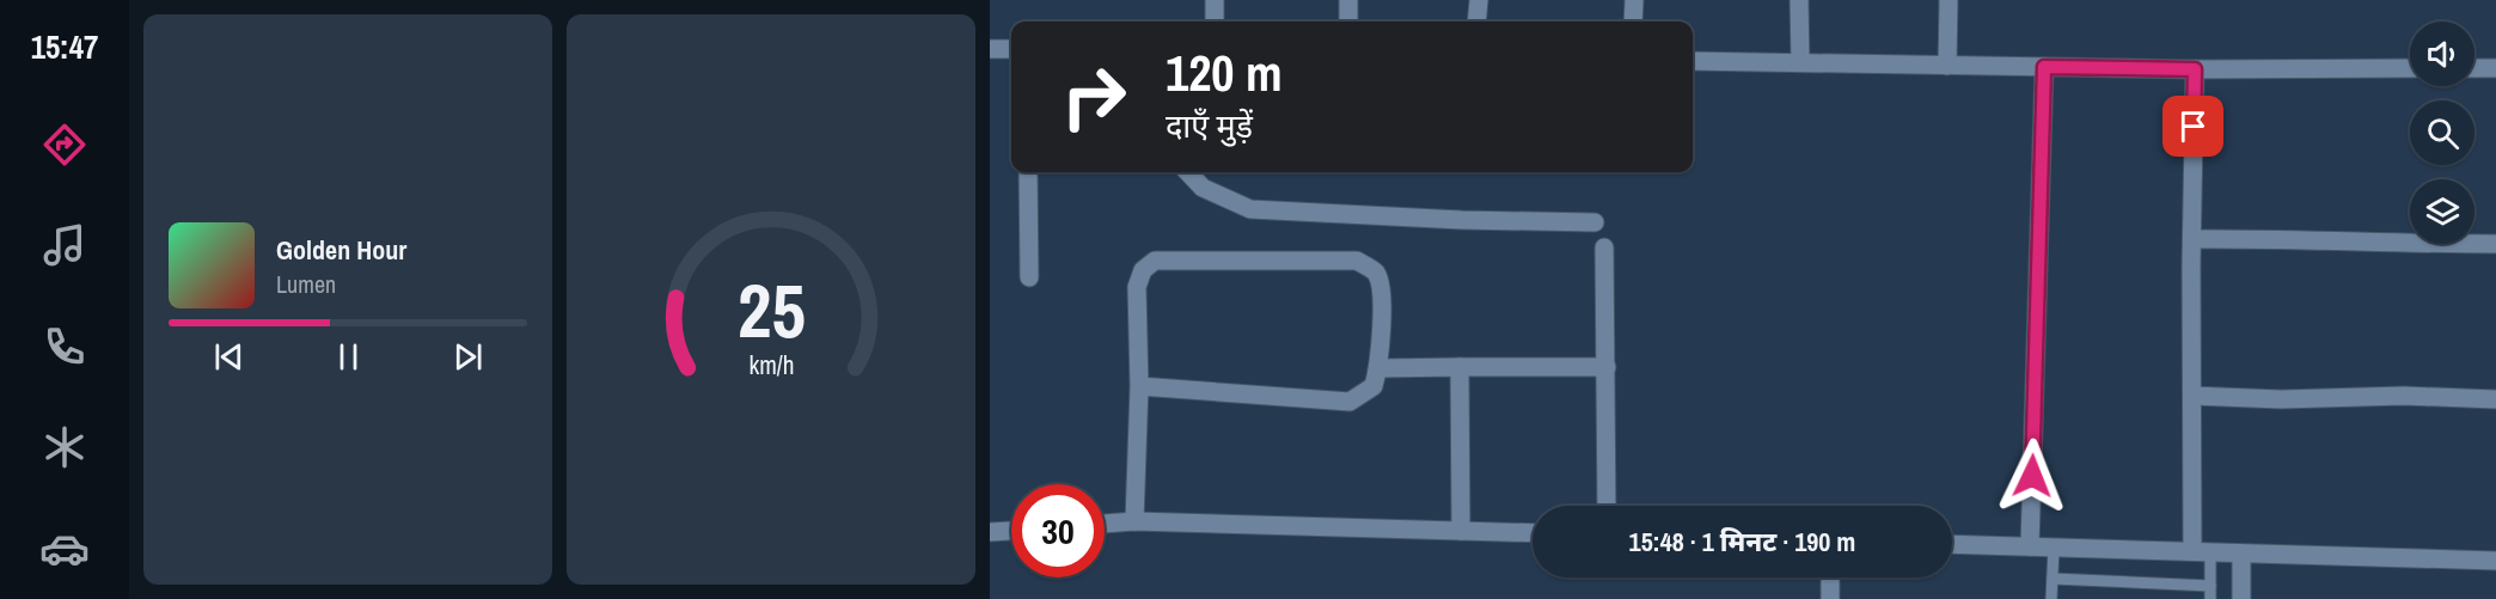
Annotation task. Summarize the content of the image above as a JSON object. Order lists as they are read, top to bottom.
{
  "page": {
    "tabs": "15:47",
    "turn": ["120 m", "दाएँ मुड़ें"],
    "song": ["Golden Hour", "Lumen"],
    "limit": "30",
    "trip": "15:48 · 1 मिनट · 190 m",
    "gauge": ["25", "km/h"]
  }
}
